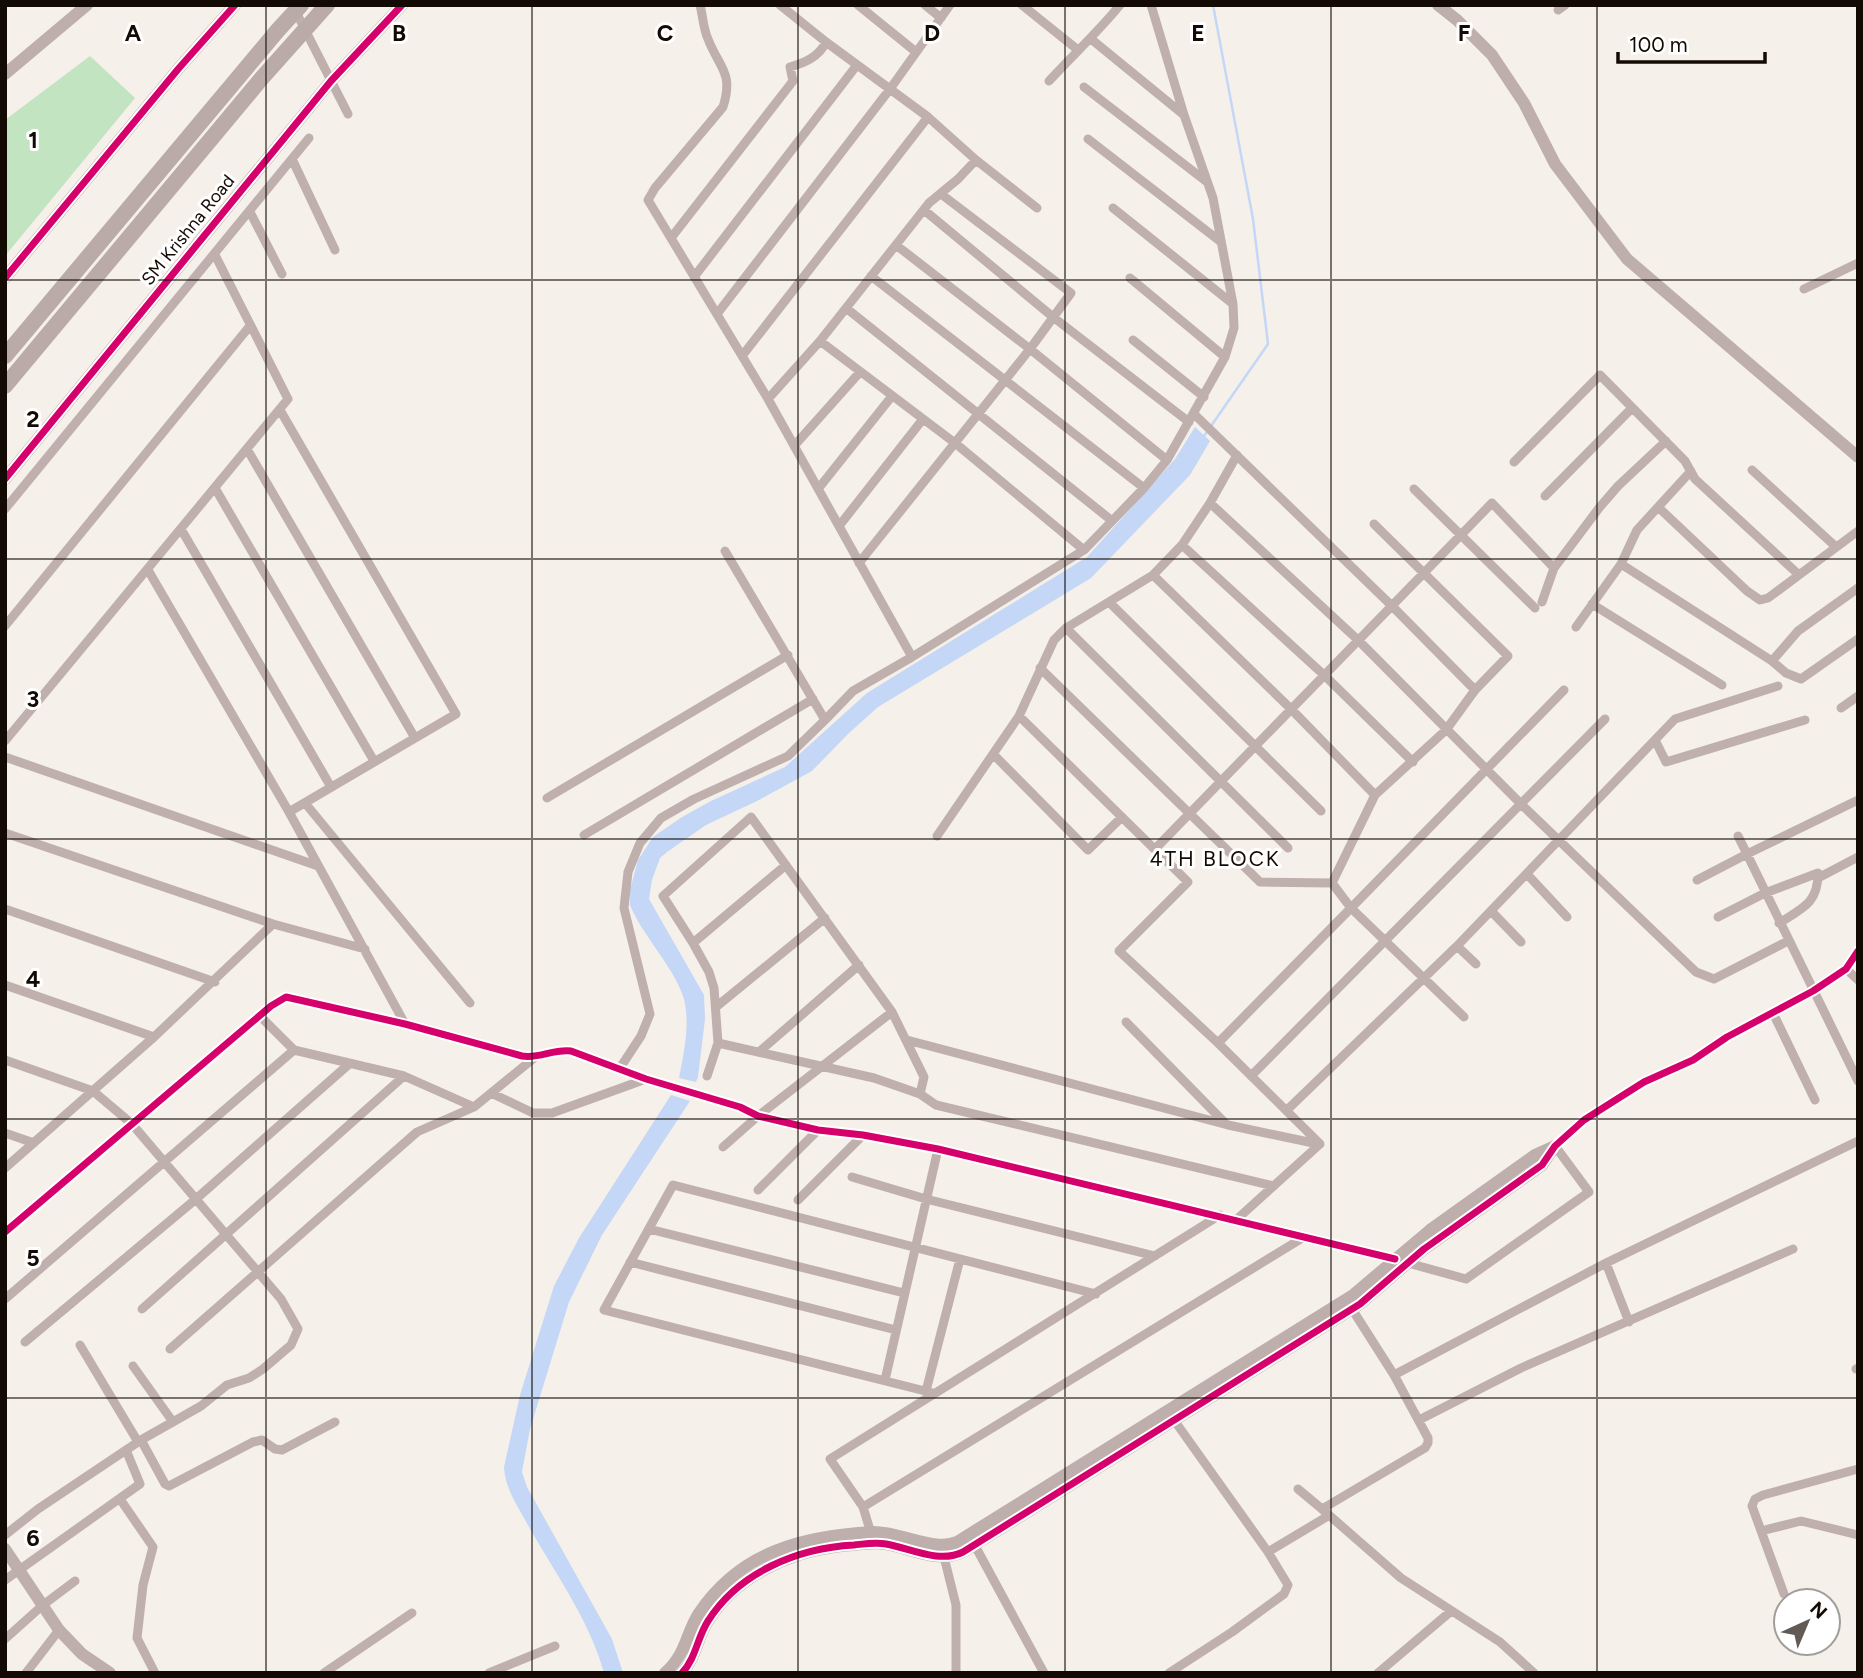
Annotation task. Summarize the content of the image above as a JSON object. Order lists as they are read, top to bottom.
{
  "streets": {
    "street": ["SM Krishna Road"]
  },
  "districts": ["4TH BLOCK"],
  "scale_bar": "100 m",
  "north": "top right",
  "grid": {
    "columns": [
      "A",
      "B",
      "C",
      "D",
      "E",
      "F"
    ],
    "rows": [
      "1",
      "2",
      "3",
      "4",
      "5",
      "6"
    ]
  }
}
